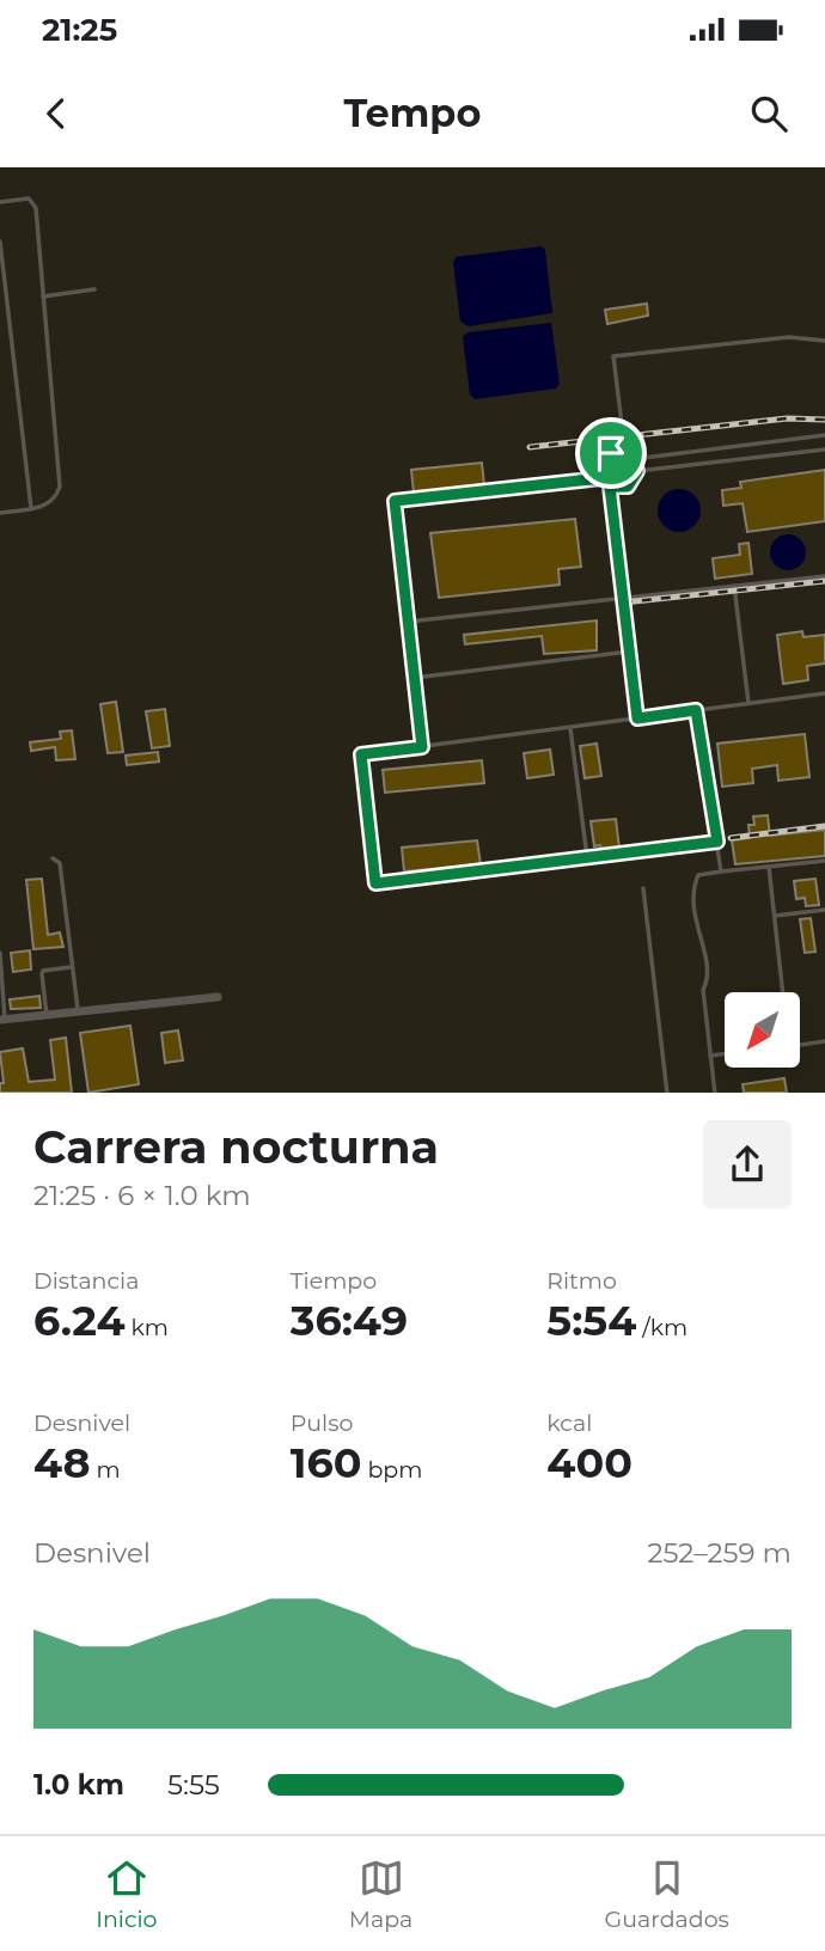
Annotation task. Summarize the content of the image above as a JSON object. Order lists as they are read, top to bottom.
{
  "north": "bottom left",
  "page": {
    "status": "21:25",
    "header": "Tempo",
    "heading": ["Carrera nocturna", "21:25 · 6 × 1.0 km"],
    "stats": [
      ["Distancia", "6.24 km"],
      ["Tiempo", "36:49"],
      ["Ritmo", "5:54 /km"],
      ["Desnivel", "48 m"],
      ["Pulso", "160 bpm"],
      ["kcal", "400"]
    ],
    "chart": ["Desnivel", "252–259 m"],
    "list": [
      {
        "name": "1.0 km",
        "note": "5:55"
      }
    ],
    "tabs": ["Inicio", "Mapa", "Guardados"]
  }
}
